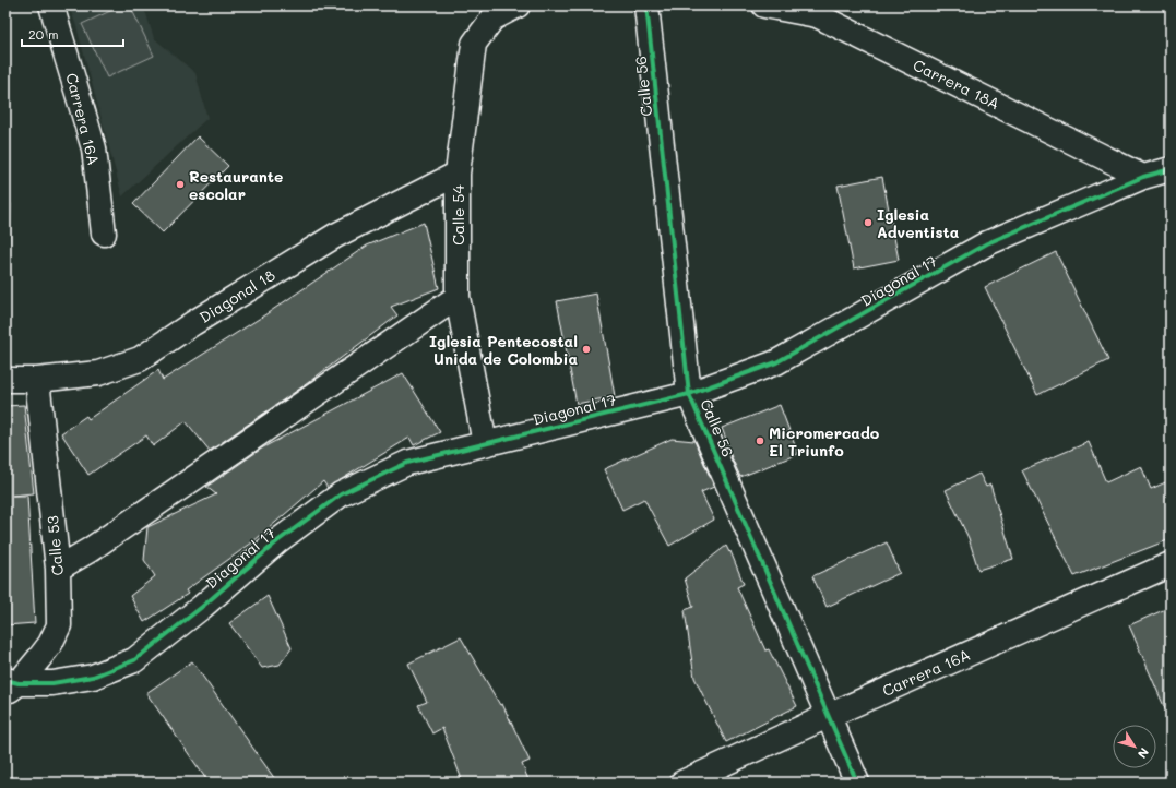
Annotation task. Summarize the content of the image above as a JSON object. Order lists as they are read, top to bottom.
{
  "streets": {
    "street": [
      "Carrera 18A",
      "Calle 56",
      "Carrera 16A",
      "Calle 54",
      "Diagonal 17",
      "Diagonal 18",
      "Calle 53"
    ]
  },
  "crossings": [
    ["Carrera 18A", "Diagonal 17"],
    ["Calle 56", "Carrera 16A"],
    ["Calle 56", "Diagonal 17"],
    ["Calle 54", "Diagonal 17"],
    ["Calle 54", "Diagonal 18"],
    ["Diagonal 17", "Calle 53"],
    ["Diagonal 18", "Calle 53"]
  ],
  "places": [
    "Restaurante escolar",
    "Iglesia Adventista",
    "Iglesia Pentecostal Unida de Colombia",
    "Micromercado El Triunfo"
  ],
  "scale_bar": "20 m",
  "north": "bottom right"
}
